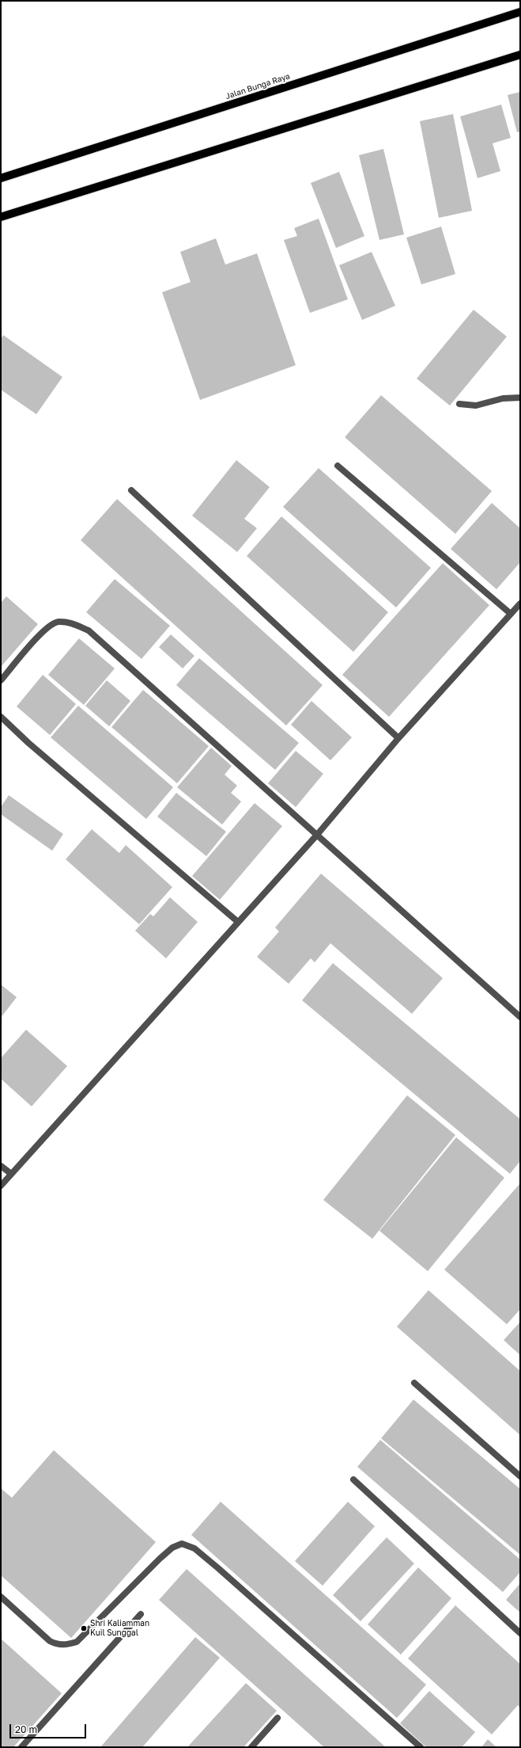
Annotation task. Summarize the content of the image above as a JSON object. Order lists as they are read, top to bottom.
{
  "streets": {
    "main road": ["Jalan Bunga Raya"]
  },
  "places": ["Shri Kaliamman Kuil Sunggal"],
  "scale_bar": "20 m"
}
